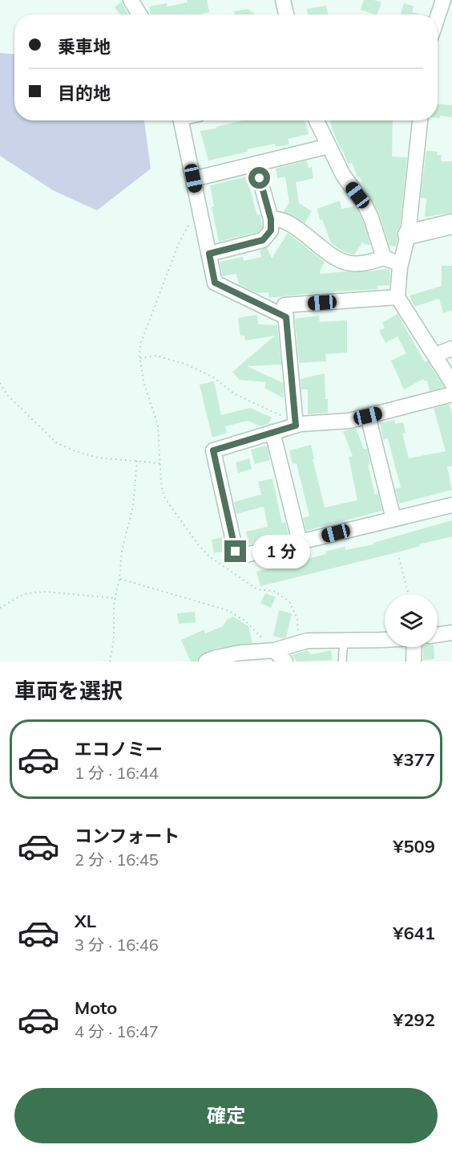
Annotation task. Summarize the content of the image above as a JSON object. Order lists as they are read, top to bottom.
{
  "page": {
    "banner": ["乗車地", "目的地"],
    "bubble": "1 分",
    "heading": "車両を選択",
    "list": [
      {
        "name": "エコノミー",
        "note": "1 分 · 16:44",
        "value": "¥377"
      },
      {
        "name": "コンフォート",
        "note": "2 分 · 16:45",
        "value": "¥509"
      },
      {
        "name": "XL",
        "note": "3 分 · 16:46",
        "value": "¥641"
      },
      {
        "name": "Moto",
        "note": "4 分 · 16:47",
        "value": "¥292"
      }
    ],
    "buttons": "確定"
  }
}
